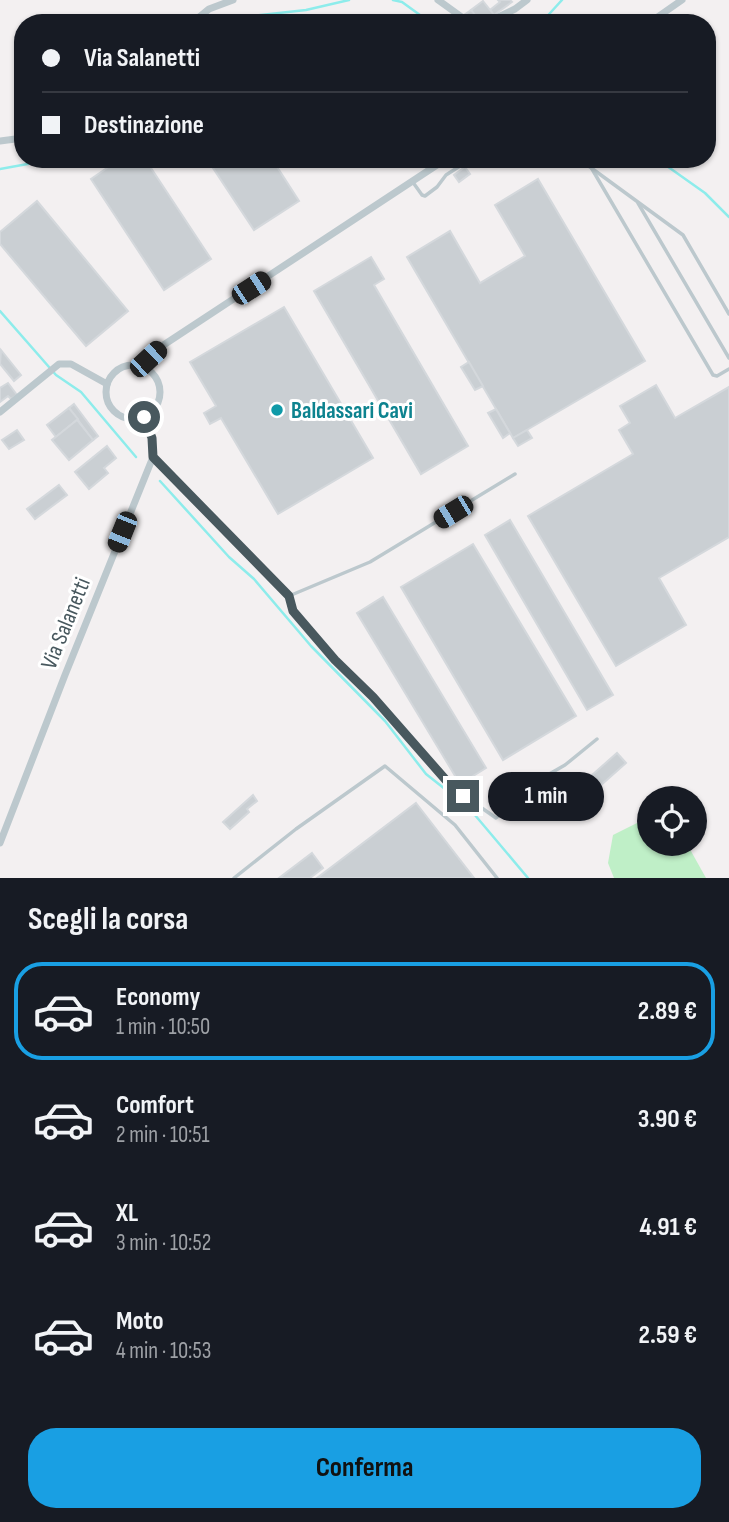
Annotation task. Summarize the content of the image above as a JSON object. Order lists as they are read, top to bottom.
{
  "streets": {
    "street": ["Via Salanetti"]
  },
  "places": ["Baldassari Cavi"],
  "page": {
    "banner": ["Via Salanetti", "Destinazione"],
    "bubble": "1 min",
    "heading": "Scegli la corsa",
    "list": [
      {
        "name": "Economy",
        "note": "1 min · 10:50",
        "value": "2.89 €"
      },
      {
        "name": "Comfort",
        "note": "2 min · 10:51",
        "value": "3.90 €"
      },
      {
        "name": "XL",
        "note": "3 min · 10:52",
        "value": "4.91 €"
      },
      {
        "name": "Moto",
        "note": "4 min · 10:53",
        "value": "2.59 €"
      }
    ],
    "buttons": "Conferma"
  }
}
